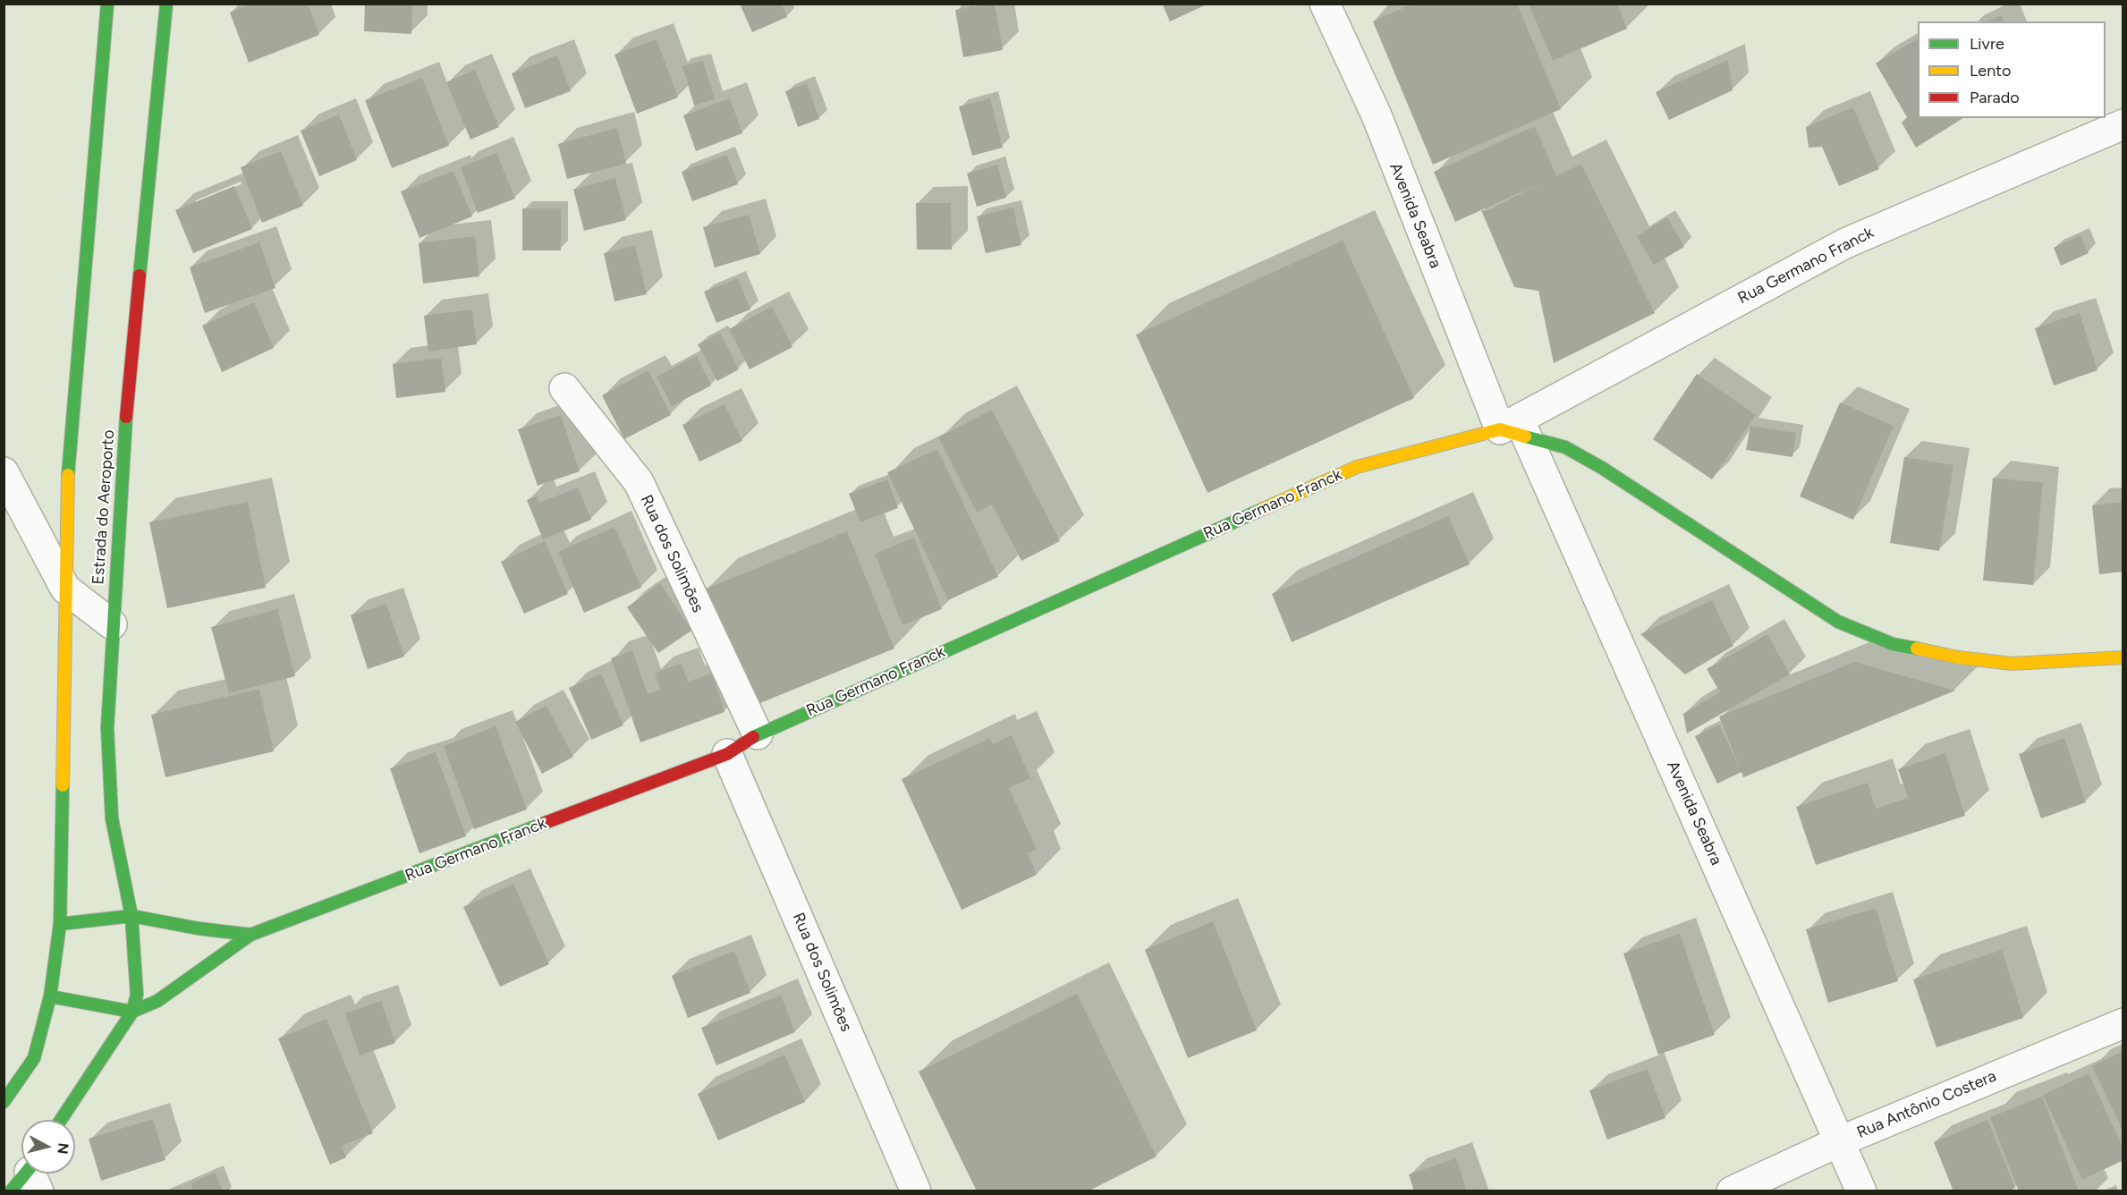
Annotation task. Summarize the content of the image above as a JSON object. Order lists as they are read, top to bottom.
{
  "streets": {
    "street": [
      "Avenida Seabra",
      "Rua Germano Franck",
      "Estrada do Aeroporto",
      "Rua dos Solimões",
      "Rua Antônio Costera"
    ]
  },
  "crossings": [
    ["Avenida Seabra", "Rua Germano Franck"],
    ["Avenida Seabra", "Rua Antônio Costera"],
    ["Rua Germano Franck", "Estrada do Aeroporto"],
    ["Rua Germano Franck", "Rua dos Solimões"]
  ],
  "legend": ["Livre", "Lento", "Parado"],
  "north": "right"
}
